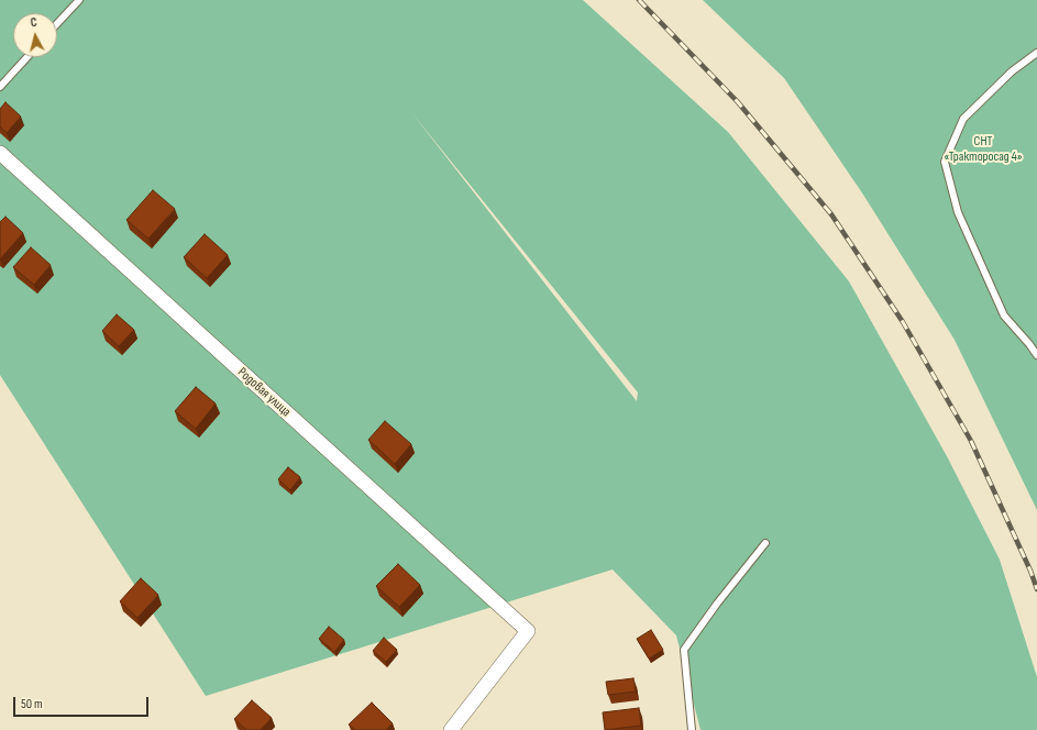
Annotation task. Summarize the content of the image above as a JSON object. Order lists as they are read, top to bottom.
{
  "streets": {
    "street": ["Родовая улица"]
  },
  "parks": ["СНТ «Тракторосад 4»"],
  "scale_bar": "50 m",
  "north": "top"
}
